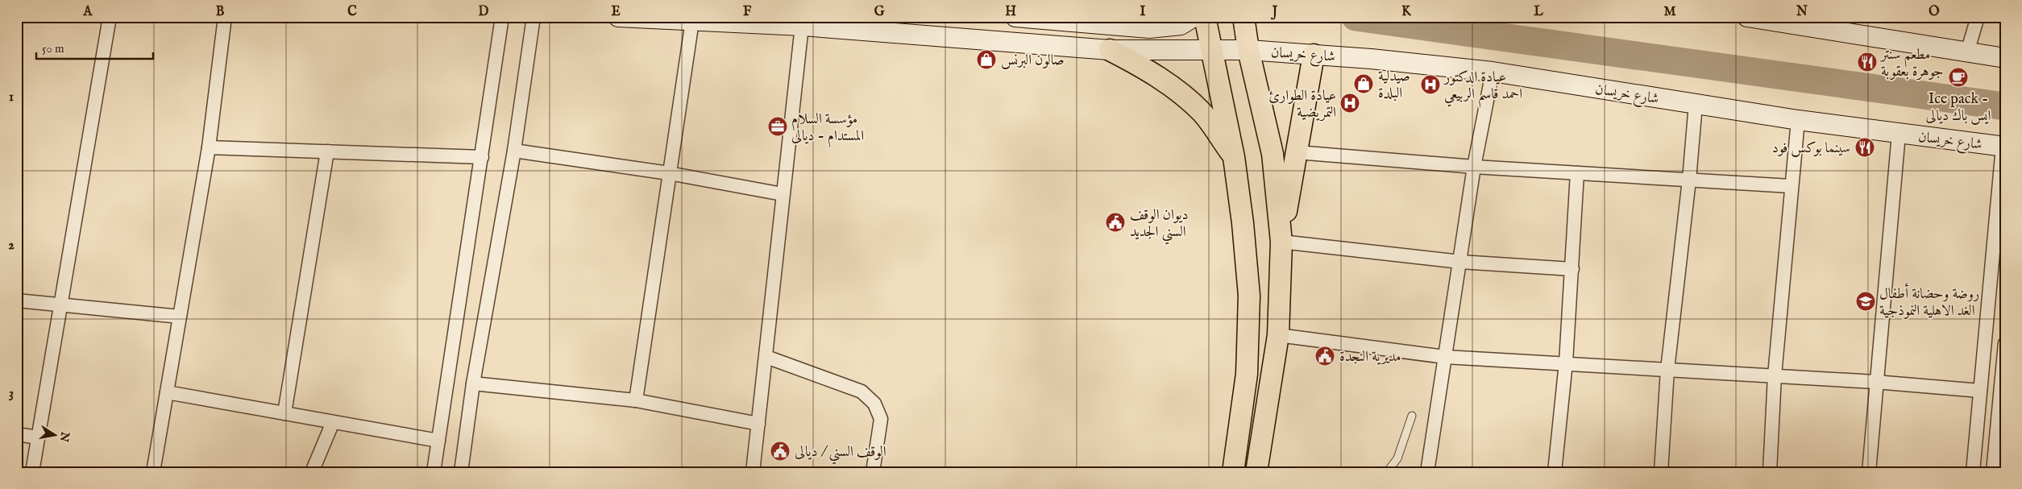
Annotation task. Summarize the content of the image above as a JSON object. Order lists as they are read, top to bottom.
{
  "streets": {
    "street": ["شارع خريسان"]
  },
  "places": {
    "shop": ["صالون البرنس", "صيدلية البلدة"],
    "restaurant": ["مطعم سنتر جوهرة بعقوبة", "سينما بوكس فود"],
    "cafe": ["Ice pack - ايس باك ديالى"],
    "hospital": ["عيادة الدكتور احمد قاسم الربيعي", "عيادة الطوارئ التمريضية"],
    "office": ["مؤسسة السلام المستدام - ديالى"],
    "public building": ["ديوان الوقف السني الجديد", "مديرية النجدة", "الوقف السني / ديالى"],
    "school or university": ["روضة وحضانة أطفال الغد الاهلية النموذجية"]
  },
  "scale_bar": "50 m",
  "north": "right",
  "grid": {
    "columns": [
      "A",
      "B",
      "C",
      "D",
      "E",
      "F",
      "G",
      "H",
      "I",
      "J",
      "K",
      "L",
      "M",
      "N",
      "O"
    ],
    "rows": ["1", "2", "3"]
  }
}
